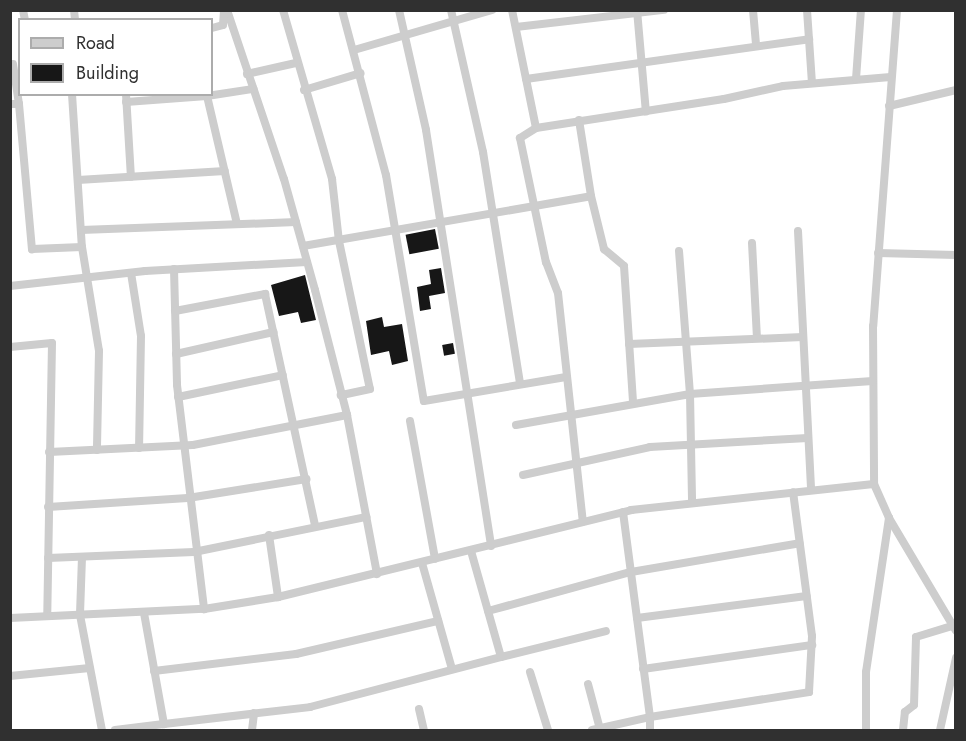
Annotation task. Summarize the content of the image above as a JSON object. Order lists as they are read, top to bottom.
{
  "legend": ["Road", "Building"]
}
